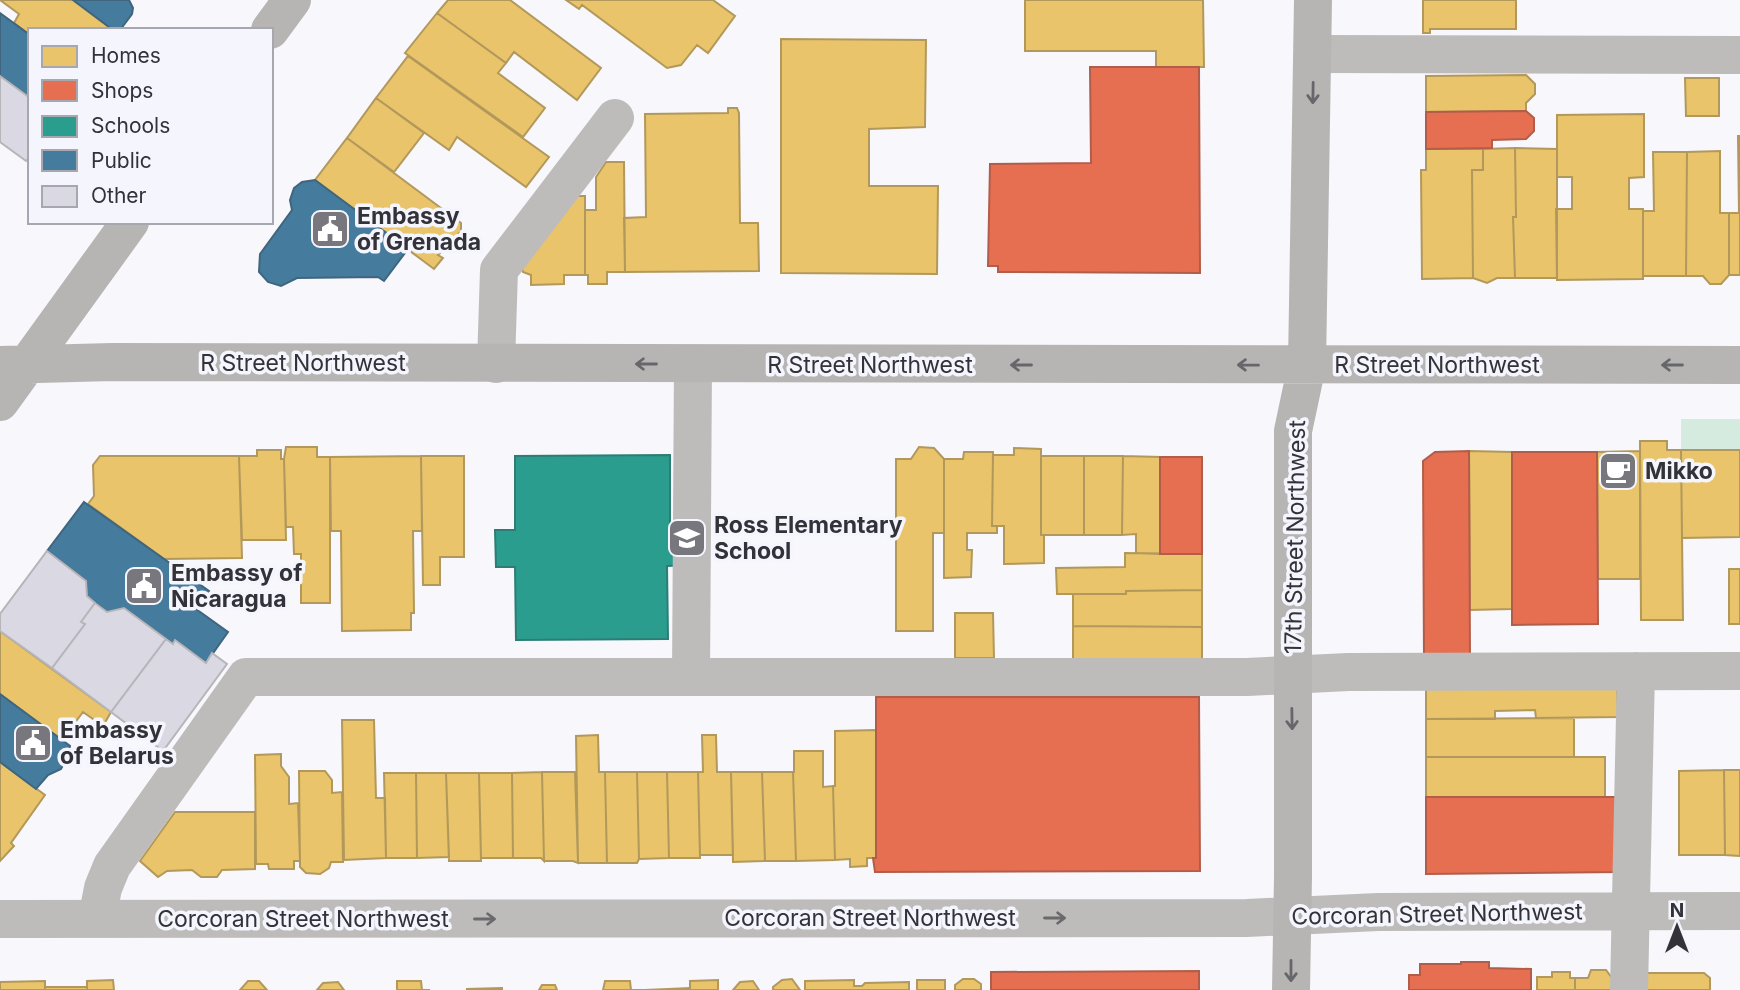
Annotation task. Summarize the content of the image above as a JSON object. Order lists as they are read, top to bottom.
{
  "streets": {
    "main road": ["R Street Northwest", "17th Street Northwest"],
    "street": ["Corcoran Street Northwest"]
  },
  "crossings": [
    ["R Street Northwest", "17th Street Northwest"],
    ["17th Street Northwest", "Corcoran Street Northwest"]
  ],
  "one_way": ["R Street Northwest", "17th Street Northwest"],
  "places": {
    "public building": ["Embassy of Grenada", "Embassy of Nicaragua", "Embassy of Belarus"],
    "cafe": ["Mikko"],
    "school or university": ["Ross Elementary School"]
  },
  "legend": [
    "Homes",
    "Shops",
    "Schools",
    "Public",
    "Other"
  ],
  "north": "top"
}
